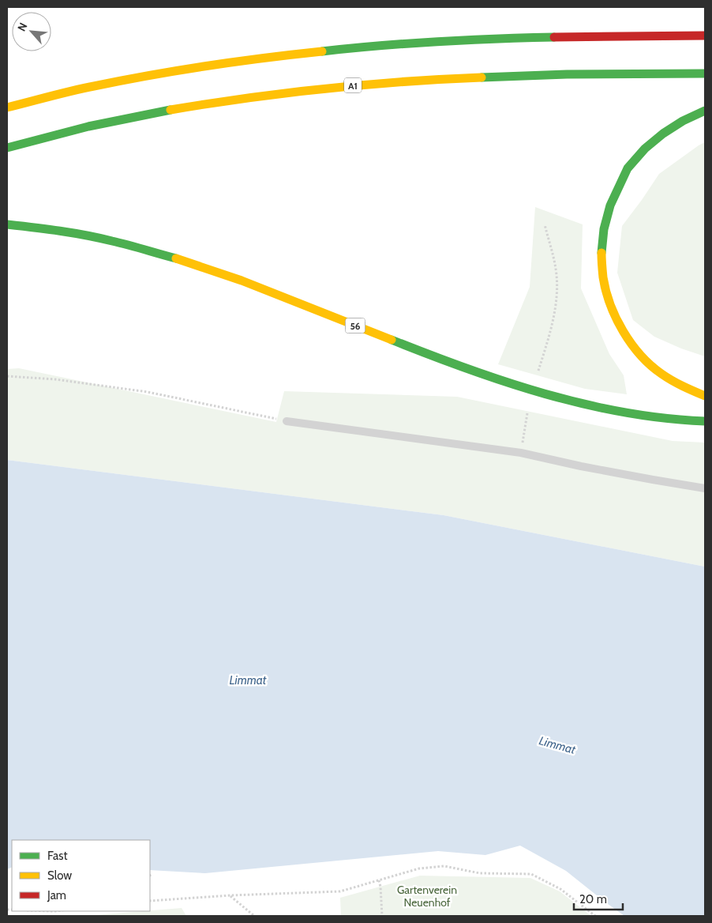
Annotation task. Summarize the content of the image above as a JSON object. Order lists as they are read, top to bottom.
{
  "streets": {
    "highway": ["A1", "56"]
  },
  "water": ["Limmat"],
  "parks": ["Gartenverein Neuenhof"],
  "legend": ["Fast", "Slow", "Jam"],
  "scale_bar": "20 m",
  "north": "top left"
}
